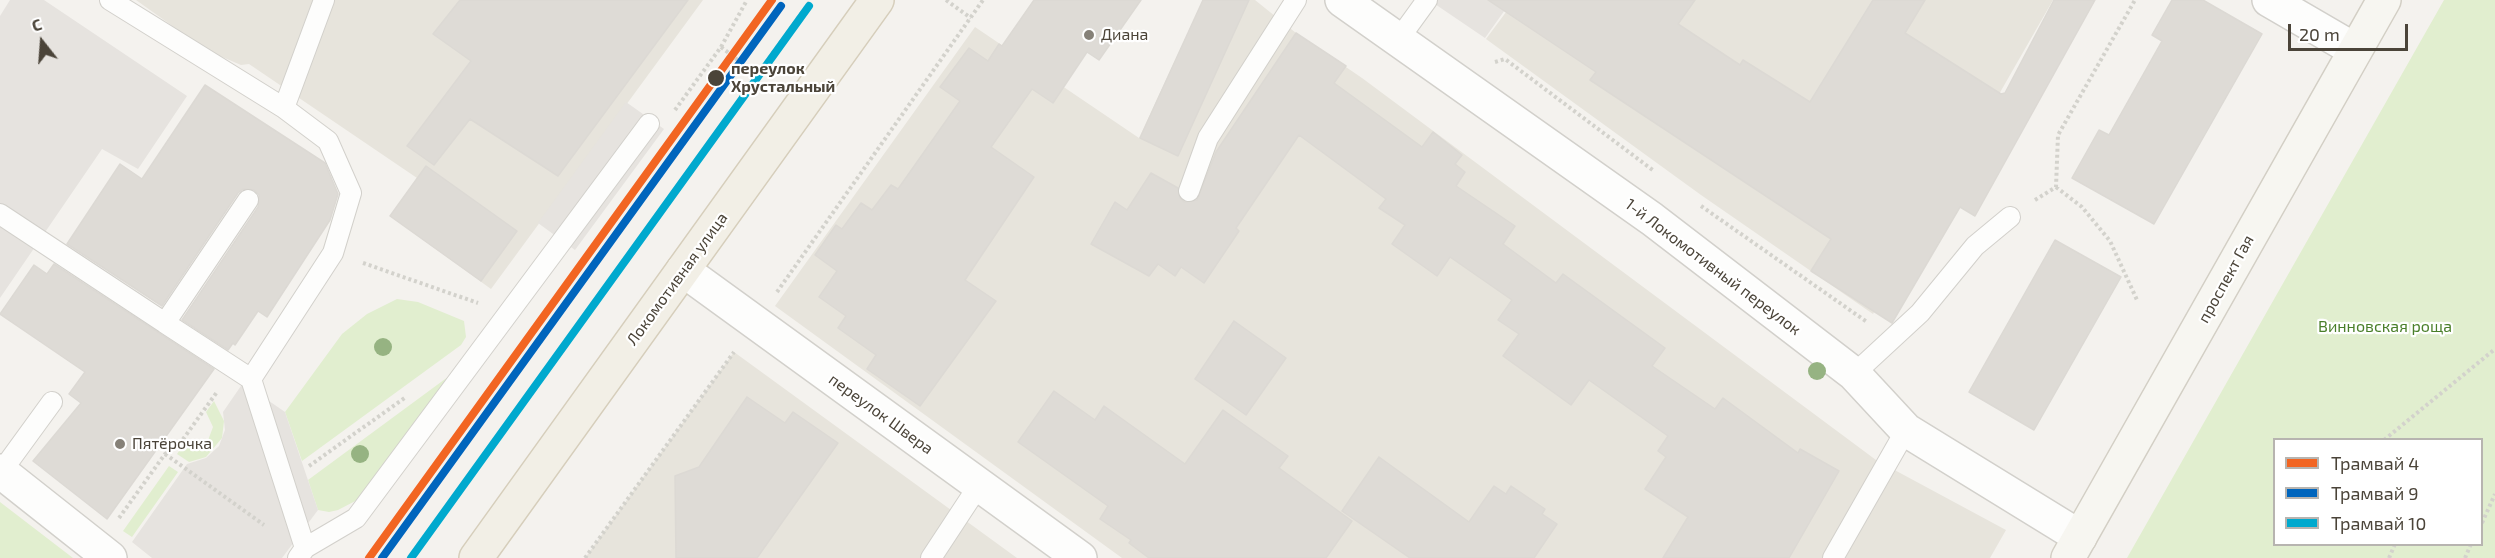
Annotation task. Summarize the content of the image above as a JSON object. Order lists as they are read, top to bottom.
{
  "streets": {
    "main road": ["Локомотивная улица", "проспект Гая"],
    "street": ["1-й Локомотивный переулок", "переулок Швера"]
  },
  "crossings": [
    ["1-й Локомотивный переулок", "проспект Гая"],
    ["Локомотивная улица", "переулок Швера"]
  ],
  "parks": ["Винновская роща"],
  "places": ["Диана", "переулок Хрустальный", "Пятёрочка"],
  "lines": ["tram line 4", "tram line 9", "tram line 10"],
  "legend": ["Трамвай 4", "Трамвай 9", "Трамвай 10"],
  "scale_bar": "20 m",
  "north": "top"
}
